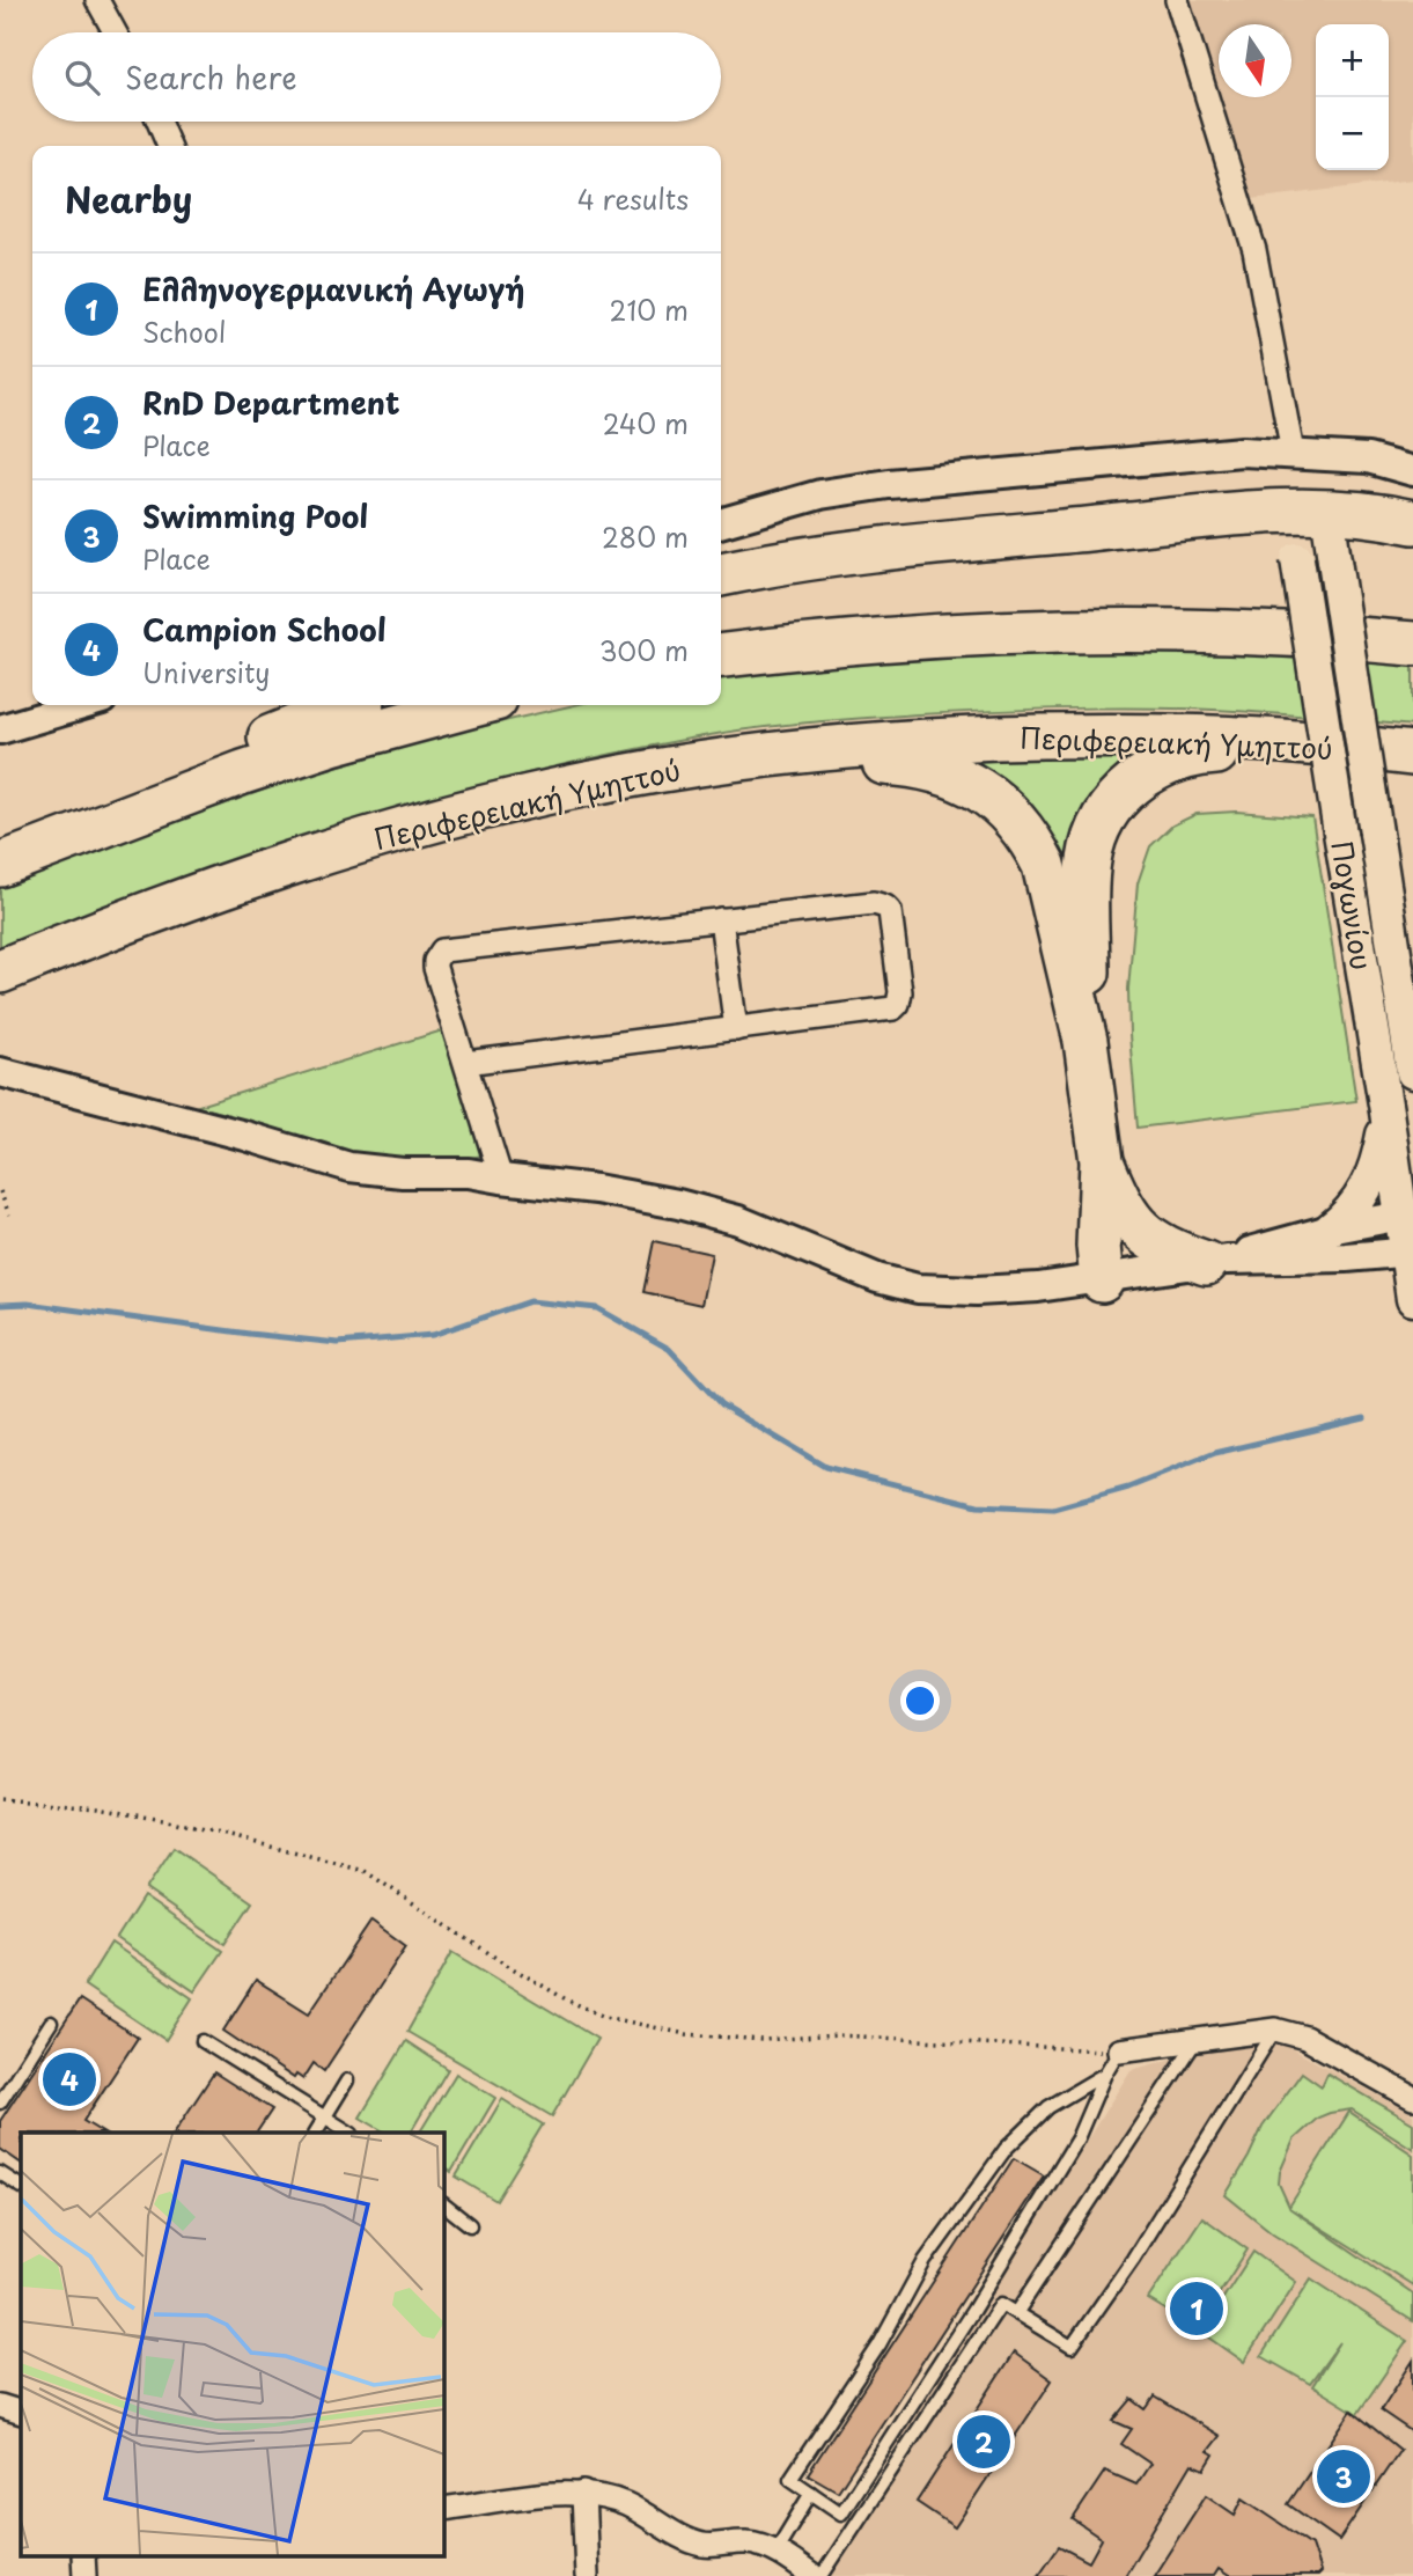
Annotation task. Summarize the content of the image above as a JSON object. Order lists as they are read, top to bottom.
{
  "streets": {
    "highway": ["Περιφερειακή Υμηττού"],
    "main road": ["Πογωνίου"]
  },
  "north": "bottom",
  "page": {
    "map_buttons": ["+", "−"],
    "search": "Search here",
    "heading": ["Nearby", "4 results"],
    "list": [
      {
        "mark": "1",
        "name": "Ελληνογερμανική Αγωγή",
        "note": "School",
        "value": "210 m"
      },
      {
        "mark": "2",
        "name": "RnD Department",
        "note": "Place",
        "value": "240 m"
      },
      {
        "mark": "3",
        "name": "Swimming Pool",
        "note": "Place",
        "value": "280 m"
      },
      {
        "mark": "4",
        "name": "Campion School",
        "note": "University",
        "value": "300 m"
      }
    ],
    "pins": [
      "4",
      "1",
      "2",
      "3"
    ]
  }
}
